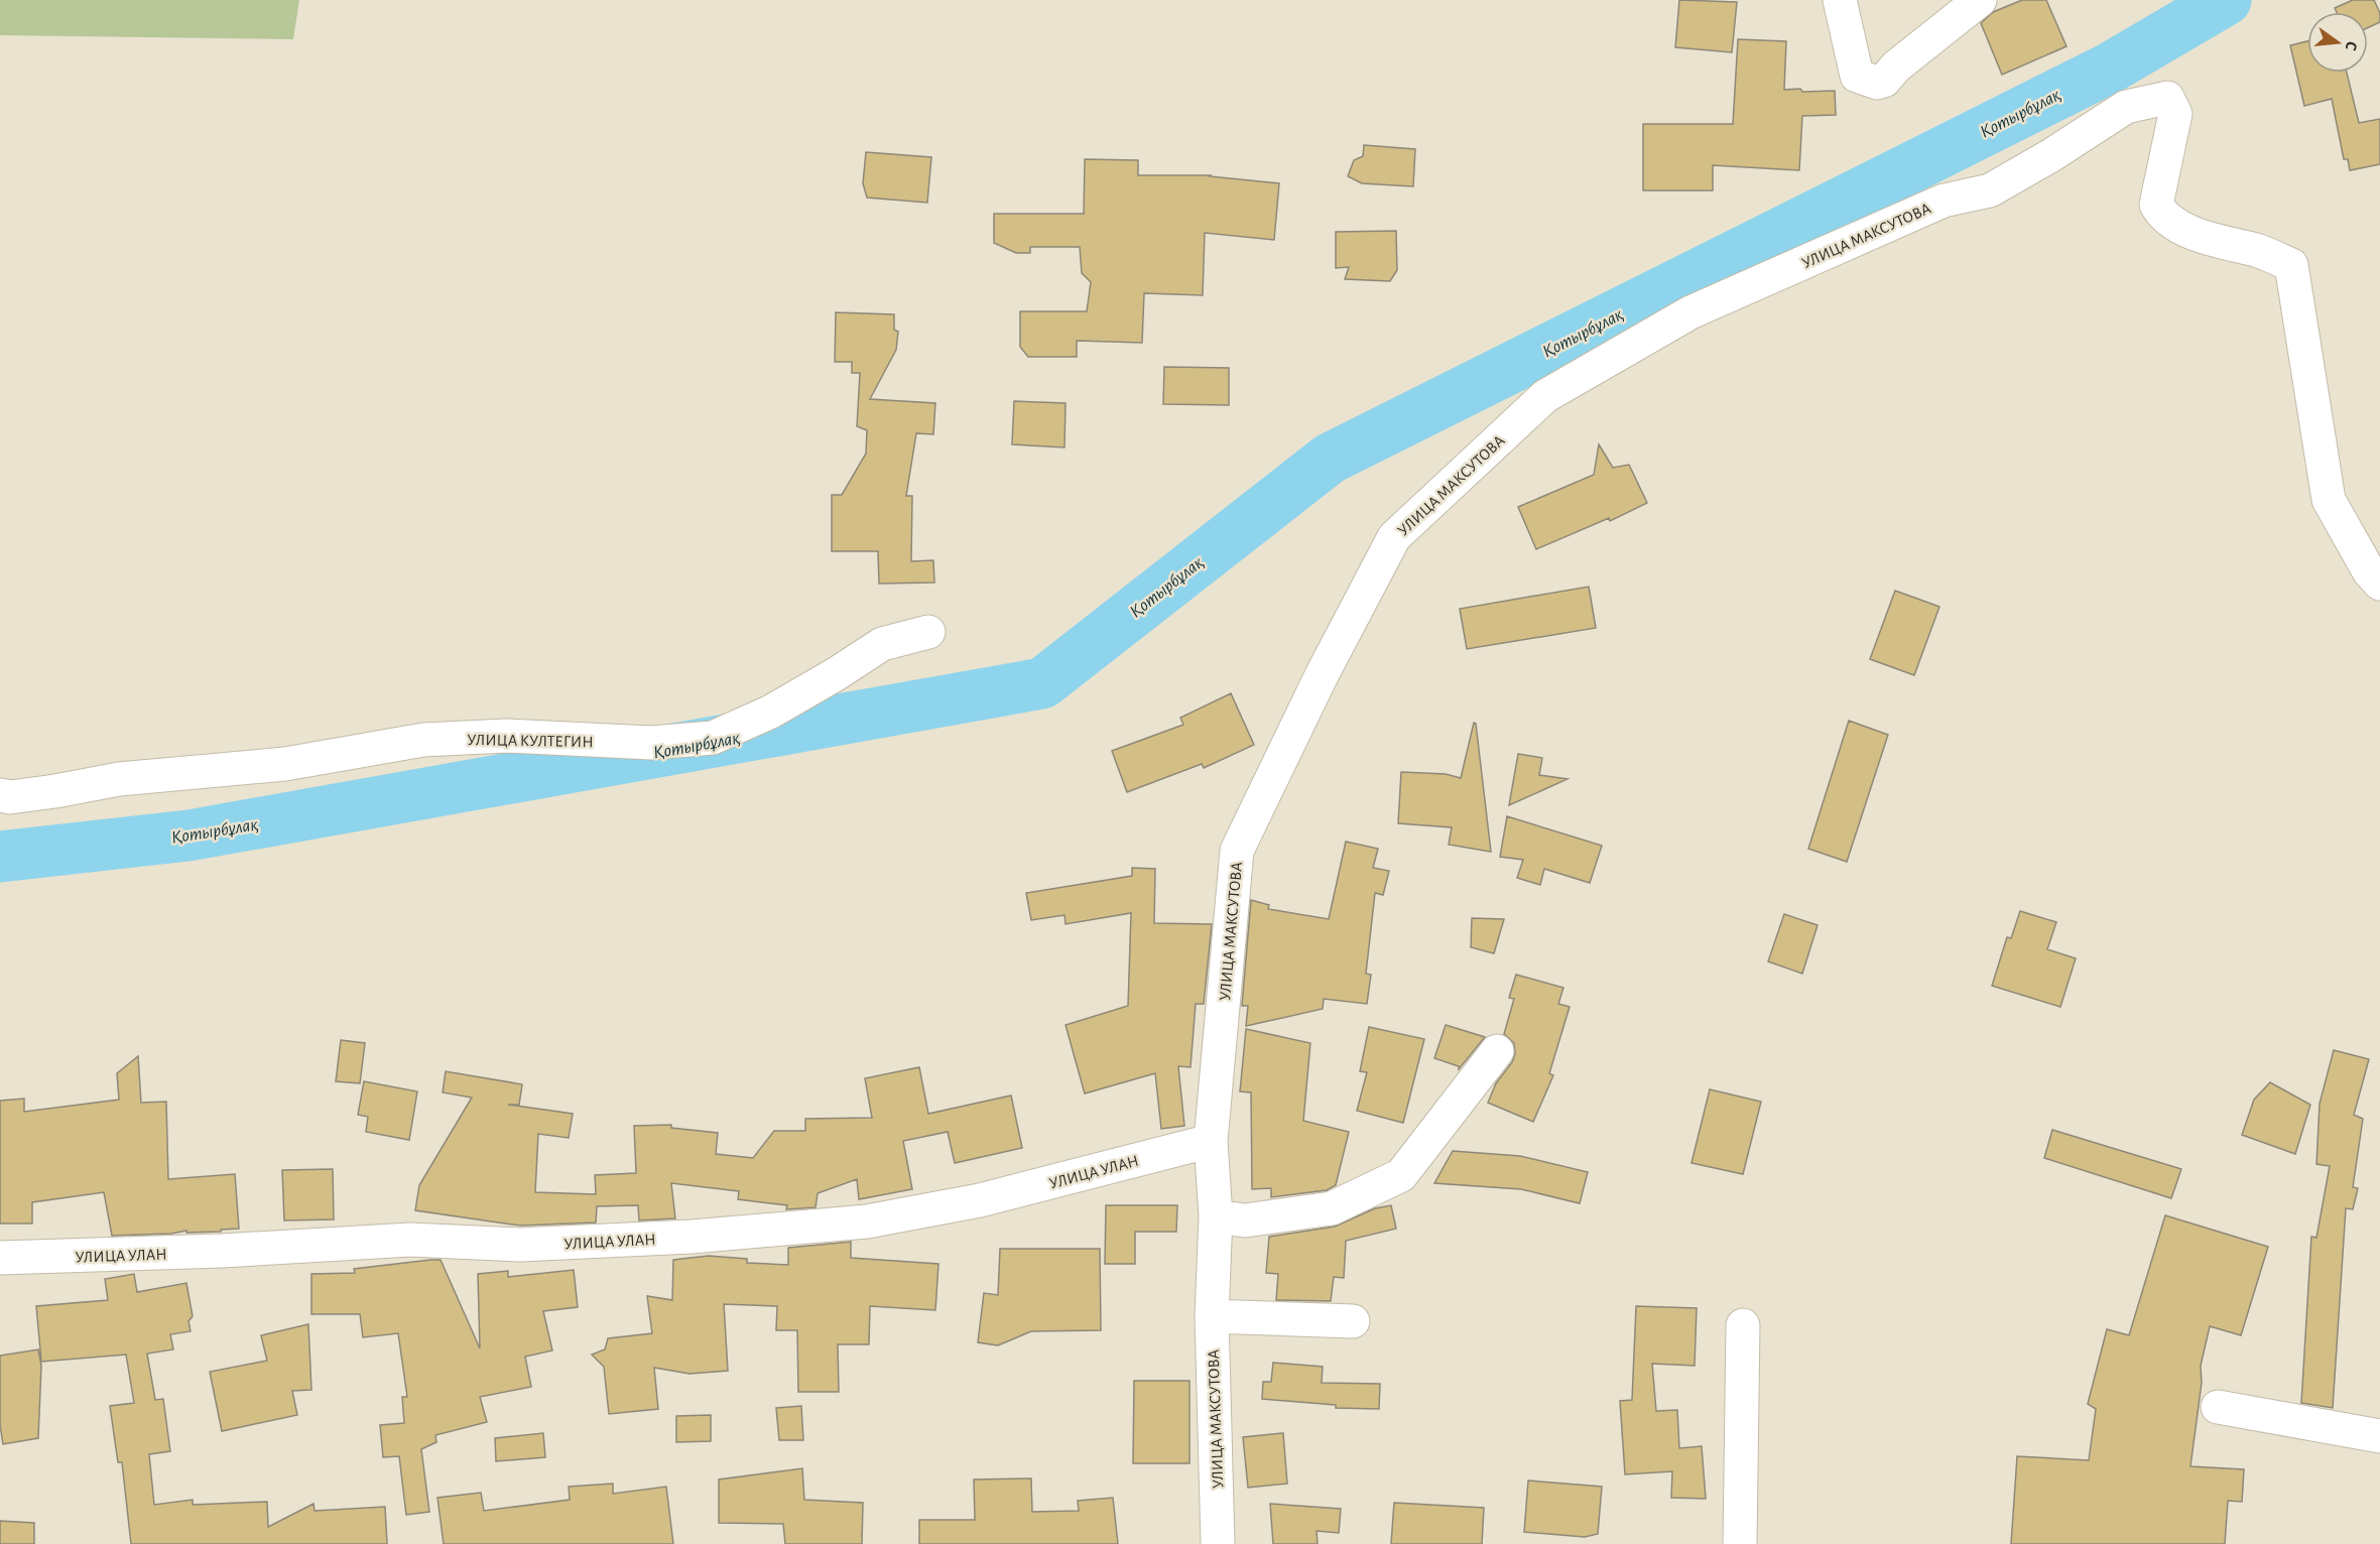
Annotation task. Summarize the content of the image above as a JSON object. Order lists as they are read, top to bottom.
{
  "streets": {
    "street": ["УЛИЦА МАКСУТОВА", "УЛИЦА КУЛТЕГИН", "УЛИЦА УЛАН"]
  },
  "crossings": [
    ["УЛИЦА МАКСУТОВА", "УЛИЦА УЛАН"]
  ],
  "water": ["Қотырбұлақ"],
  "north": "right"
}
